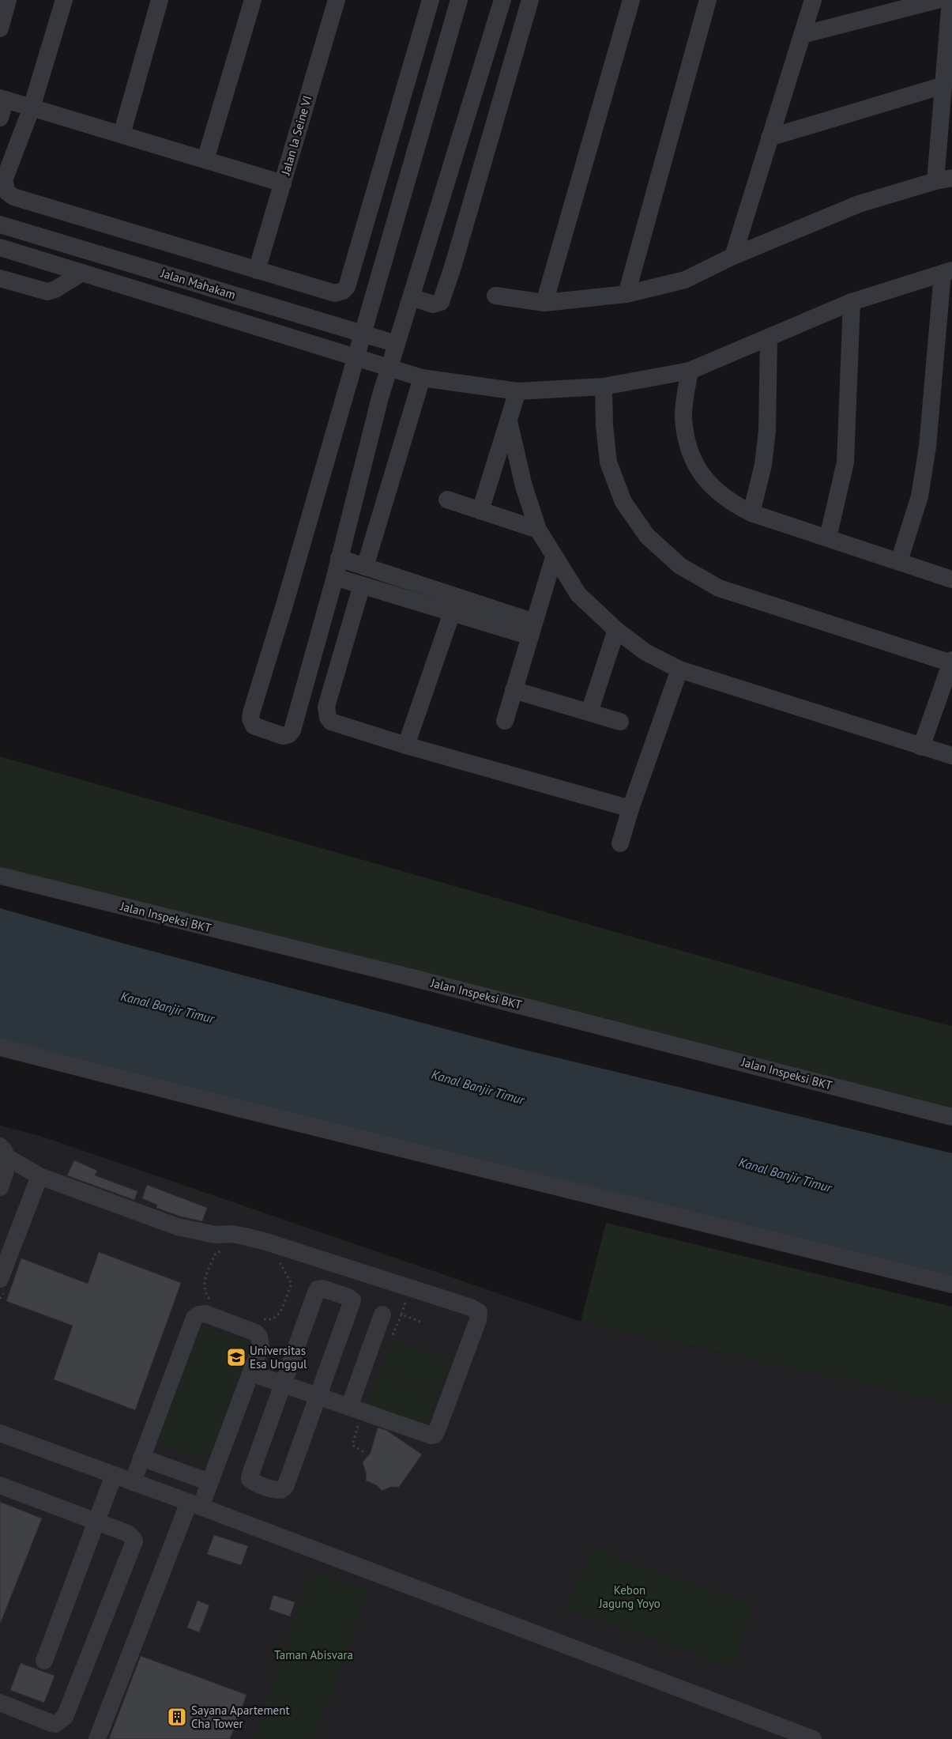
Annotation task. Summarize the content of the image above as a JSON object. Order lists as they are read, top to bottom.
{
  "streets": {
    "street": ["Jalan la Seine VI", "Jalan Mahakam", "Jalan Inspeksi BKT"]
  },
  "water": ["Kanal Banjir Timur"],
  "parks": ["Kebon Jagung Yoyo", "Taman Abisvara"],
  "places": {
    "school or university": ["Universitas Esa Unggul"],
    "building": ["Sayana Apartement Cha Tower"]
  }
}
